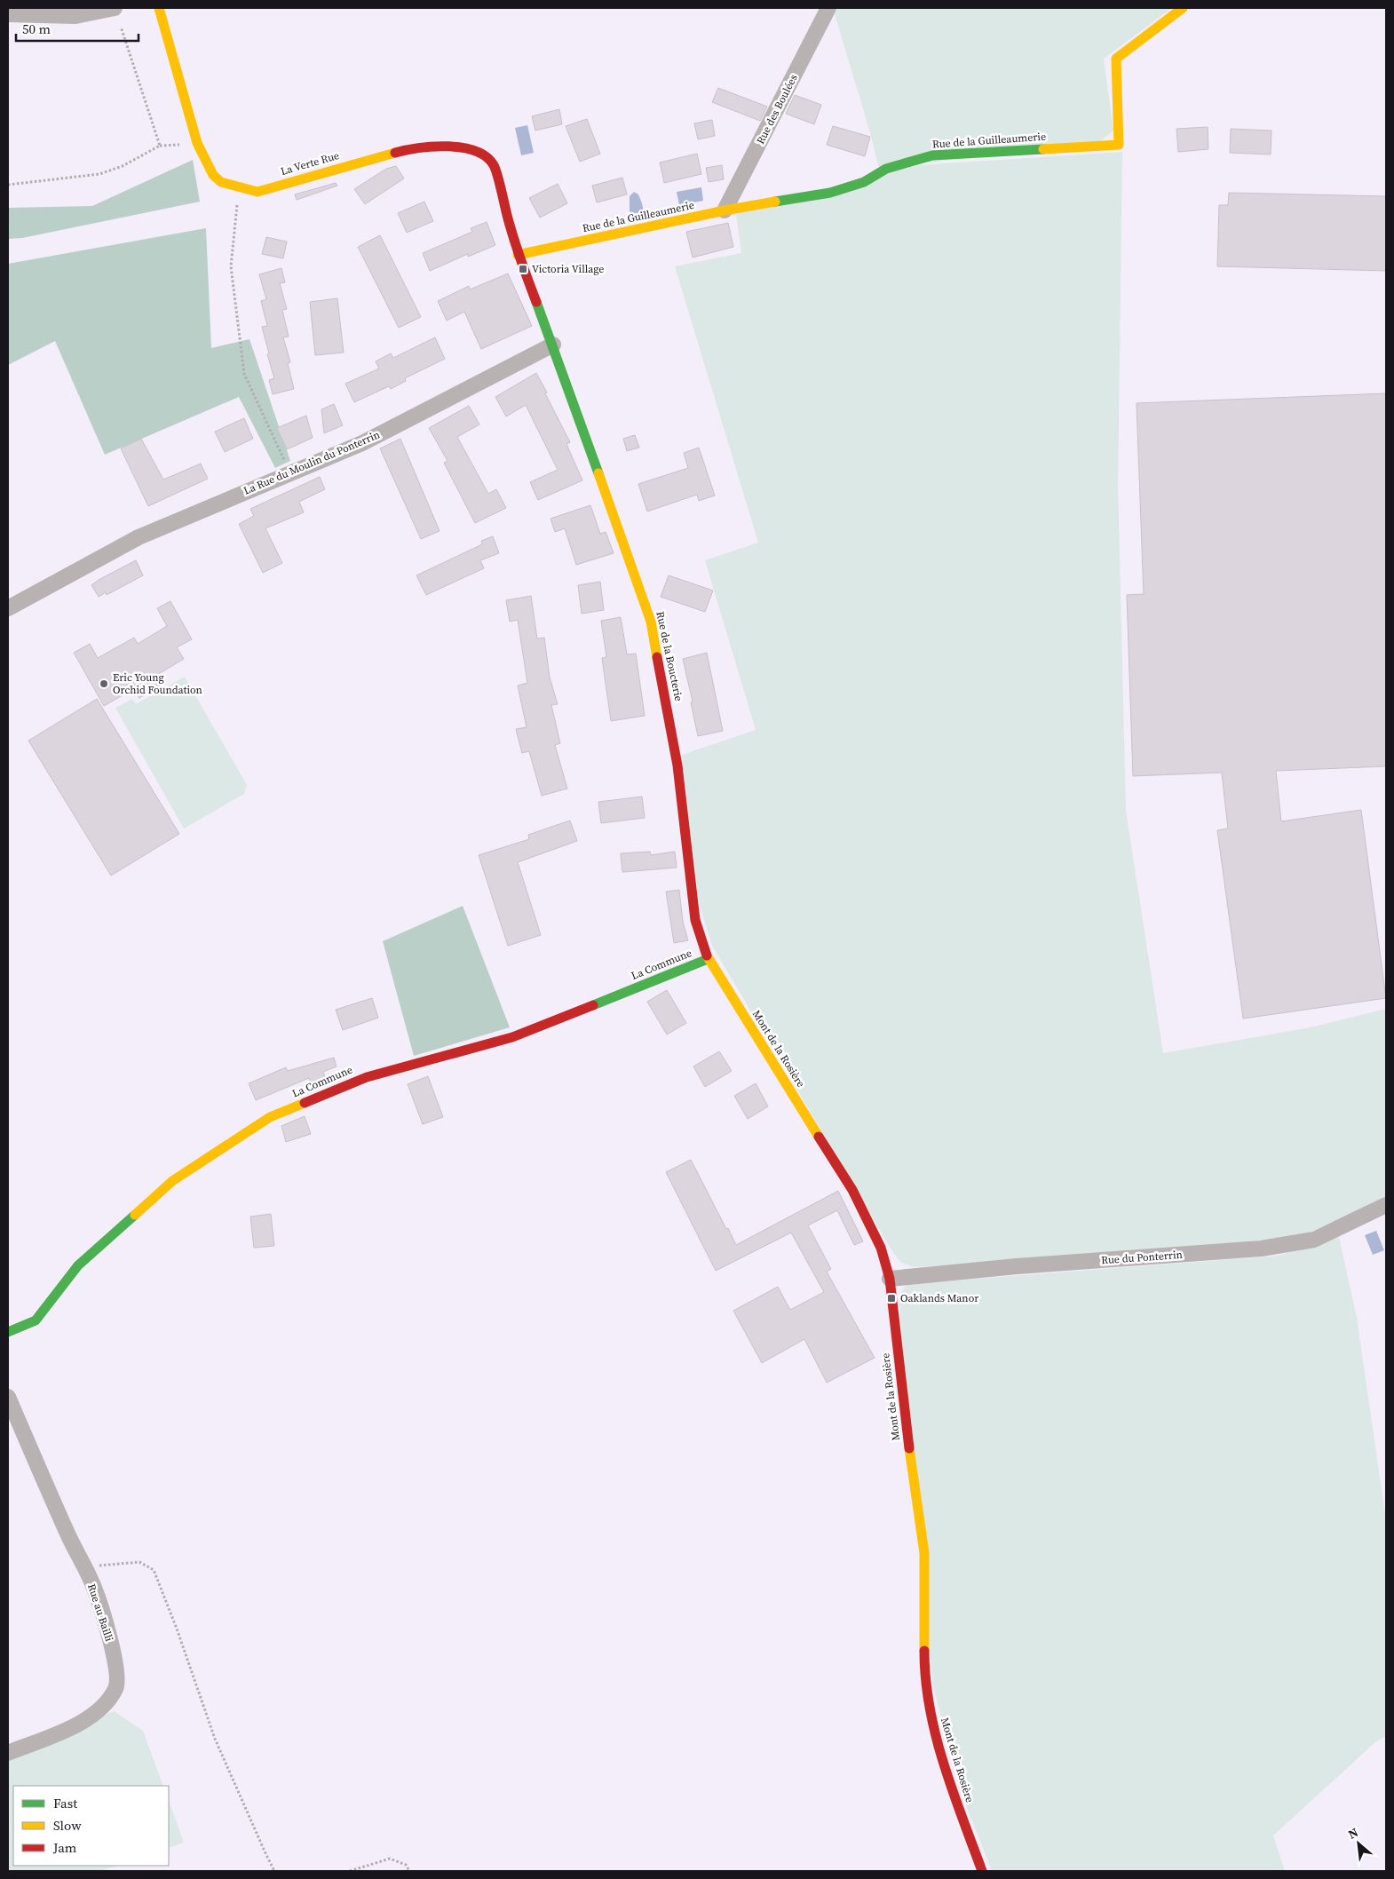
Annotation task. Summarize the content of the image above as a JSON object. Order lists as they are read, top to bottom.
{
  "streets": {
    "street": [
      "Rue des Boulées",
      "Rue de la Guilleaumerie",
      "La Verte Rue",
      "La Rue du Moulin du Ponterrin",
      "Rue de la Boucterie",
      "La Commune",
      "Mont de la Rosière",
      "Rue du Ponterrin",
      "Rue au Bailli"
    ]
  },
  "crossings": [
    ["Rue des Boulées", "Rue de la Guilleaumerie"],
    ["Rue de la Guilleaumerie", "La Verte Rue"],
    ["La Verte Rue", "La Rue du Moulin du Ponterrin"],
    ["La Verte Rue", "Rue de la Boucterie"],
    ["La Rue du Moulin du Ponterrin", "Rue de la Boucterie"],
    ["Rue de la Boucterie", "La Commune"],
    ["Rue de la Boucterie", "Mont de la Rosière"],
    ["La Commune", "Mont de la Rosière"],
    ["Mont de la Rosière", "Rue du Ponterrin"]
  ],
  "places": {
    "transit": ["Victoria Village", "Oaklands Manor"],
    "other": ["Eric Young Orchid Foundation"]
  },
  "legend": ["Fast", "Slow", "Jam"],
  "scale_bar": "50 m",
  "north": "top left"
}
